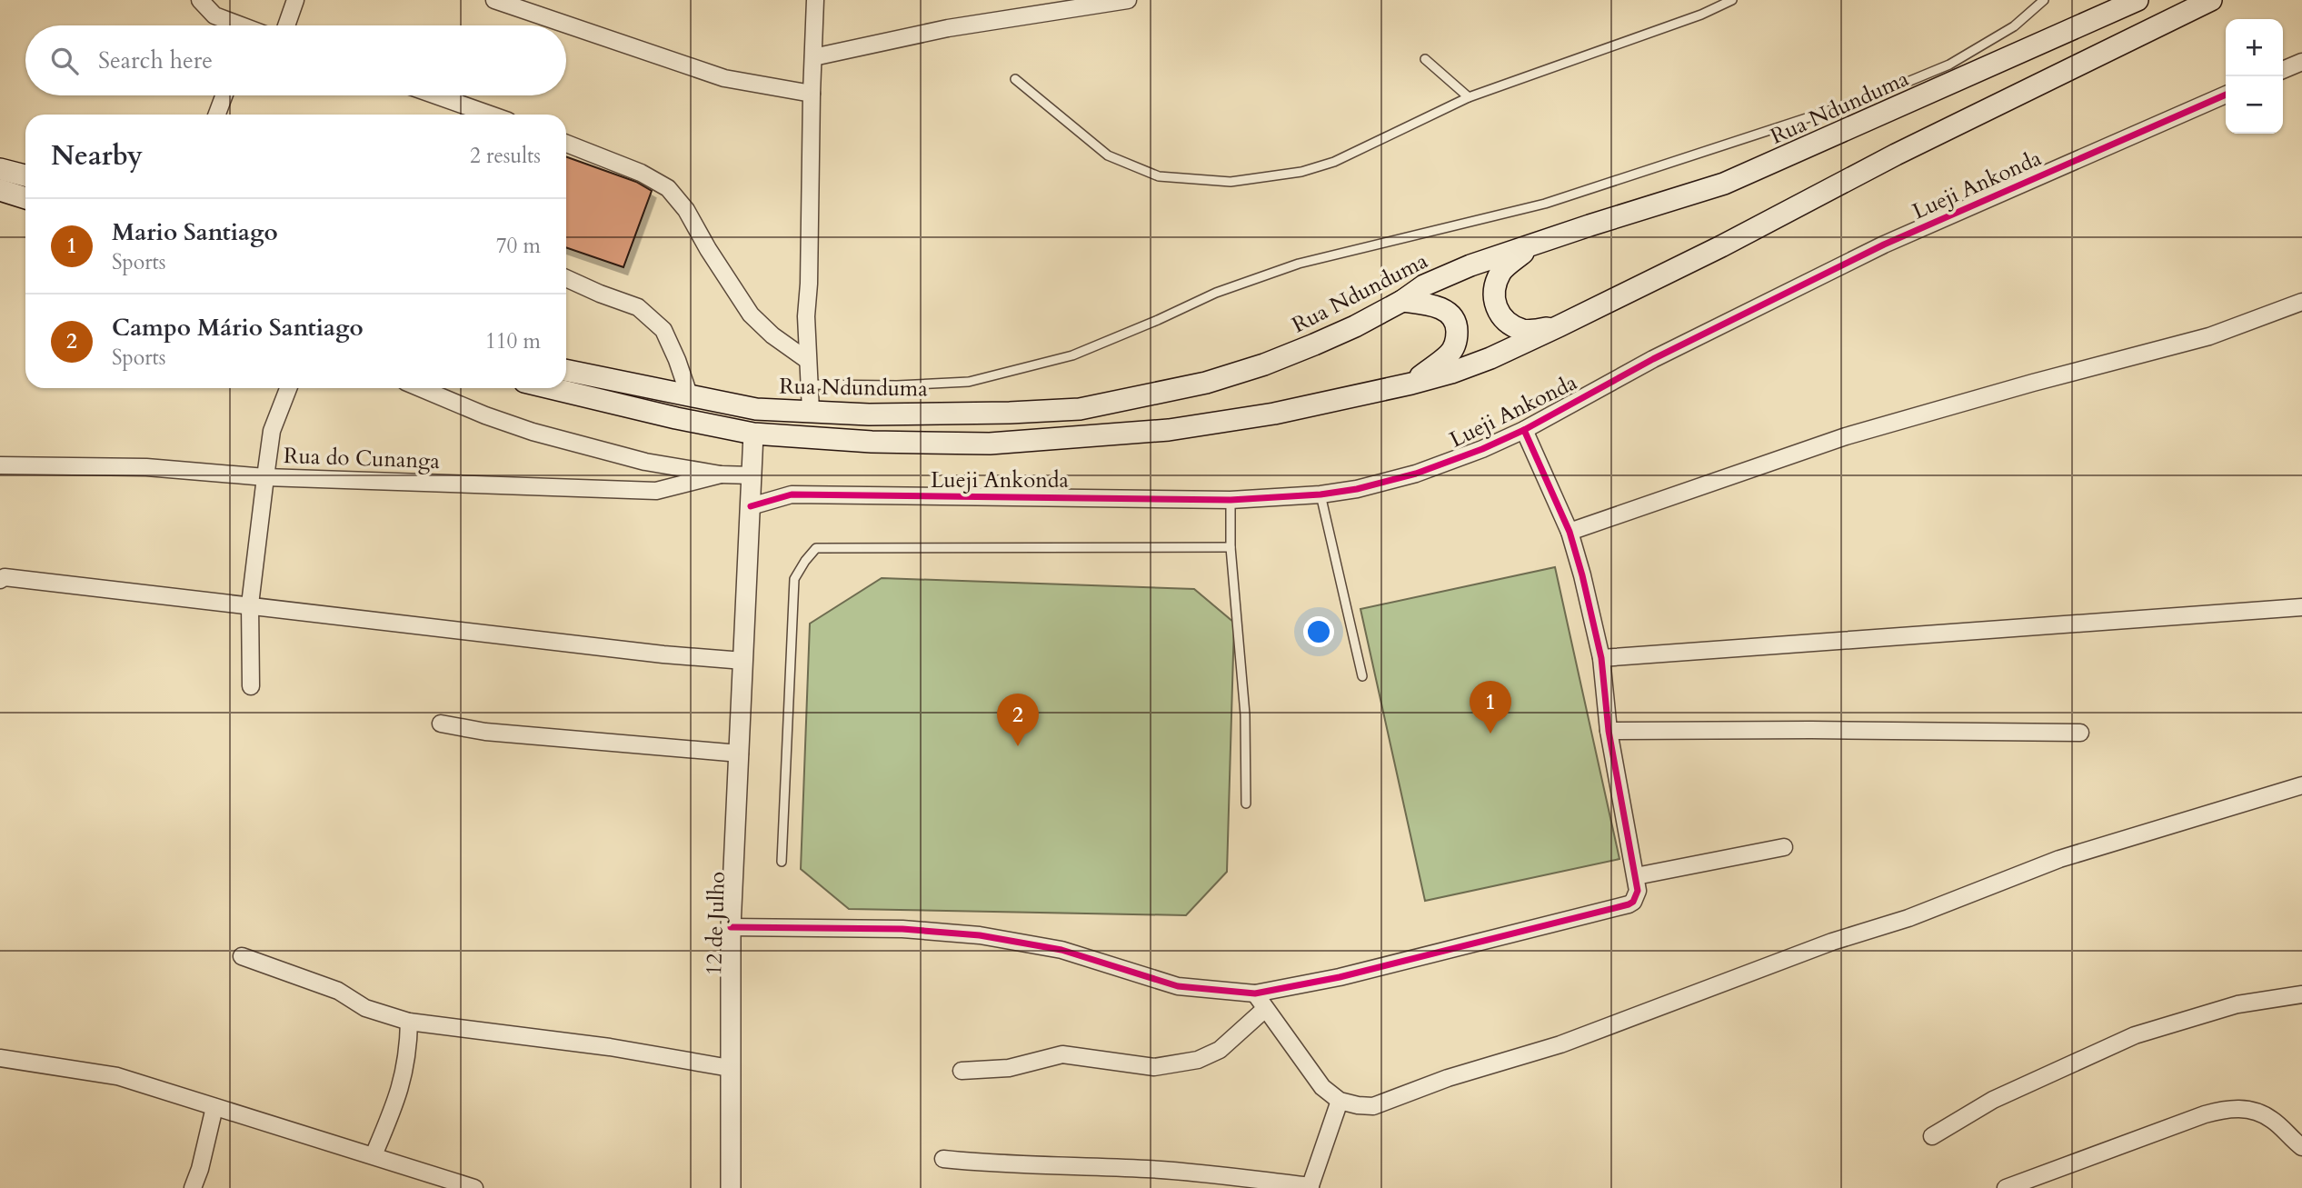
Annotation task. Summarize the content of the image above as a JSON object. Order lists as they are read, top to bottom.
{
  "streets": {
    "main road": ["Rua Ndunduma", "Lueji Ankonda"],
    "street": ["Rua do Cunanga", "12 de Julho"]
  },
  "crossings": [
    ["Lueji Ankonda", "12 de Julho"]
  ],
  "page": {
    "map_buttons": ["+", "−"],
    "search": "Search here",
    "heading": ["Nearby", "2 results"],
    "list": [
      {
        "mark": "1",
        "name": "Mario Santiago",
        "note": "Sports",
        "value": "70 m"
      },
      {
        "mark": "2",
        "name": "Campo Mário Santiago",
        "note": "Sports",
        "value": "110 m"
      }
    ],
    "pins": ["1", "2"]
  }
}
